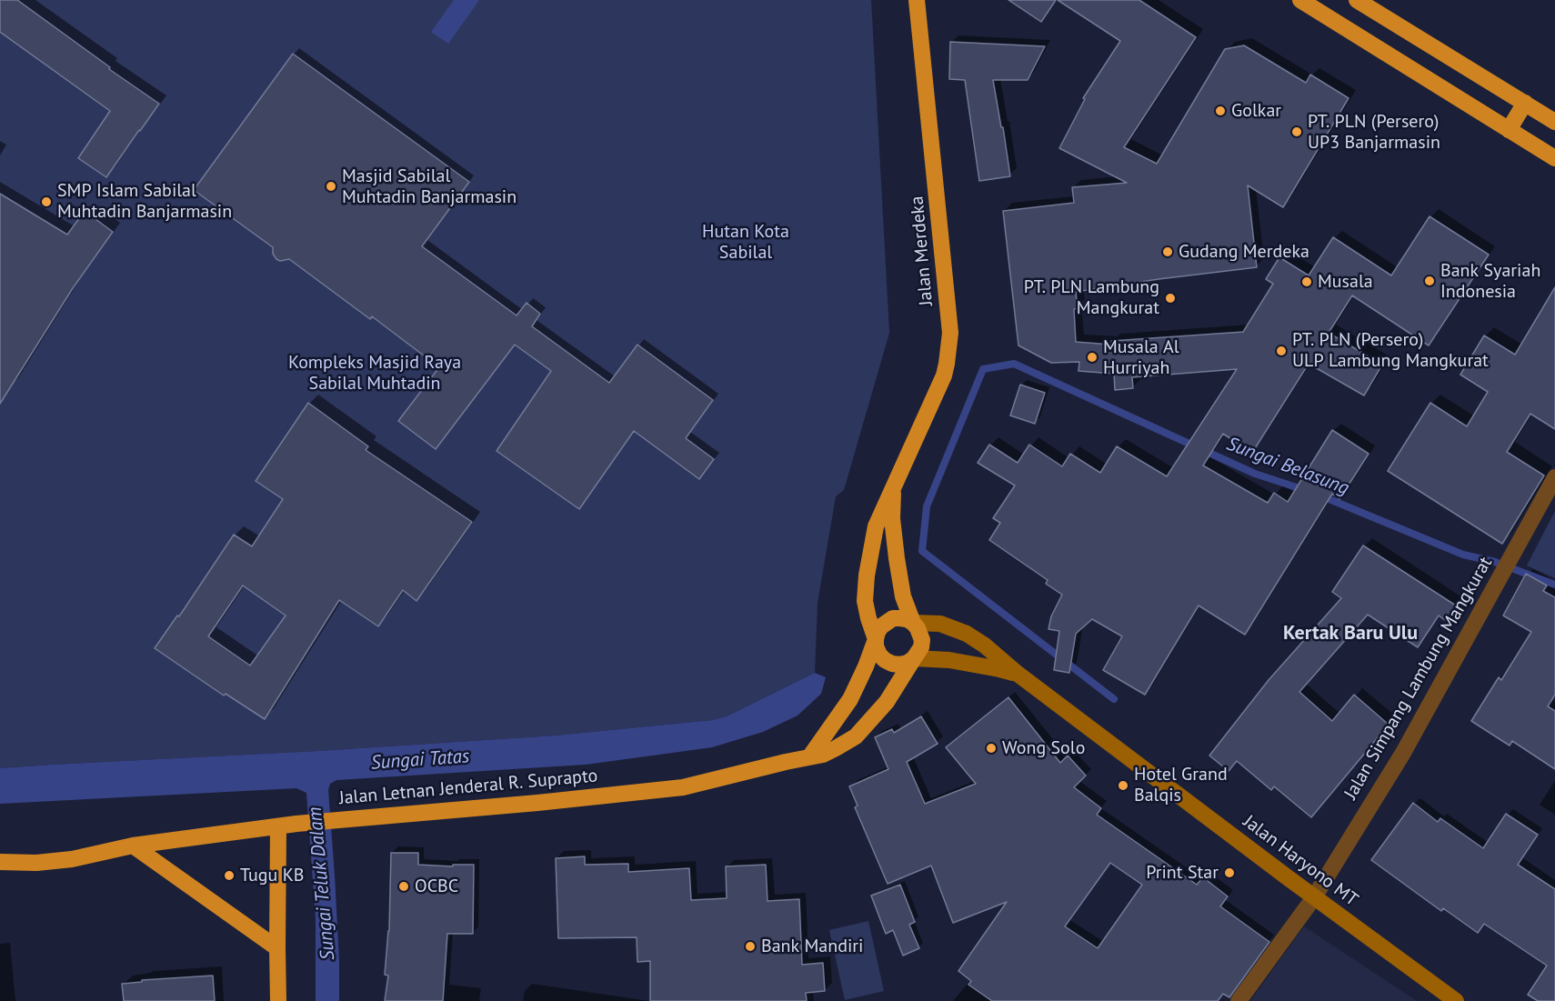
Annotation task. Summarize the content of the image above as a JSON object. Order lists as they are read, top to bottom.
{
  "streets": {
    "highway": ["Jalan Merdeka", "Jalan Letnan Jenderal R. Suprapto"],
    "street": ["Jalan Simpang Lambung Mangkurat", "Jalan Haryono MT"]
  },
  "crossings": [
    ["Jalan Merdeka", "Jalan Letnan Jenderal R. Suprapto"],
    ["Jalan Merdeka", "Jalan Haryono MT"],
    ["Jalan Simpang Lambung Mangkurat", "Jalan Haryono MT"],
    ["Jalan Letnan Jenderal R. Suprapto", "Jalan Haryono MT"]
  ],
  "districts": ["Kertak Baru Ulu"],
  "water": ["Sungai Belasung", "Sungai Tatas", "Sungai Teluk Dalam"],
  "parks": ["Hutan Kota Sabilal", "Kompleks Masjid Raya Sabilal Muhtadin"],
  "places": [
    "Golkar",
    "PT. PLN (Persero) UP3 Banjarmasin",
    "Masjid Sabilal Muhtadin Banjarmasin",
    "SMP Islam Sabilal Muhtadin Banjarmasin",
    "Gudang Merdeka",
    "Bank Syariah Indonesia",
    "Musala",
    "PT. PLN Lambung Mangkurat",
    "PT. PLN (Persero) ULP Lambung Mangkurat",
    "Musala Al Hurriyah",
    "Wong Solo",
    "Hotel Grand Balqis",
    "Print Star",
    "Tugu KB",
    "OCBC",
    "Bank Mandiri"
  ]
}
